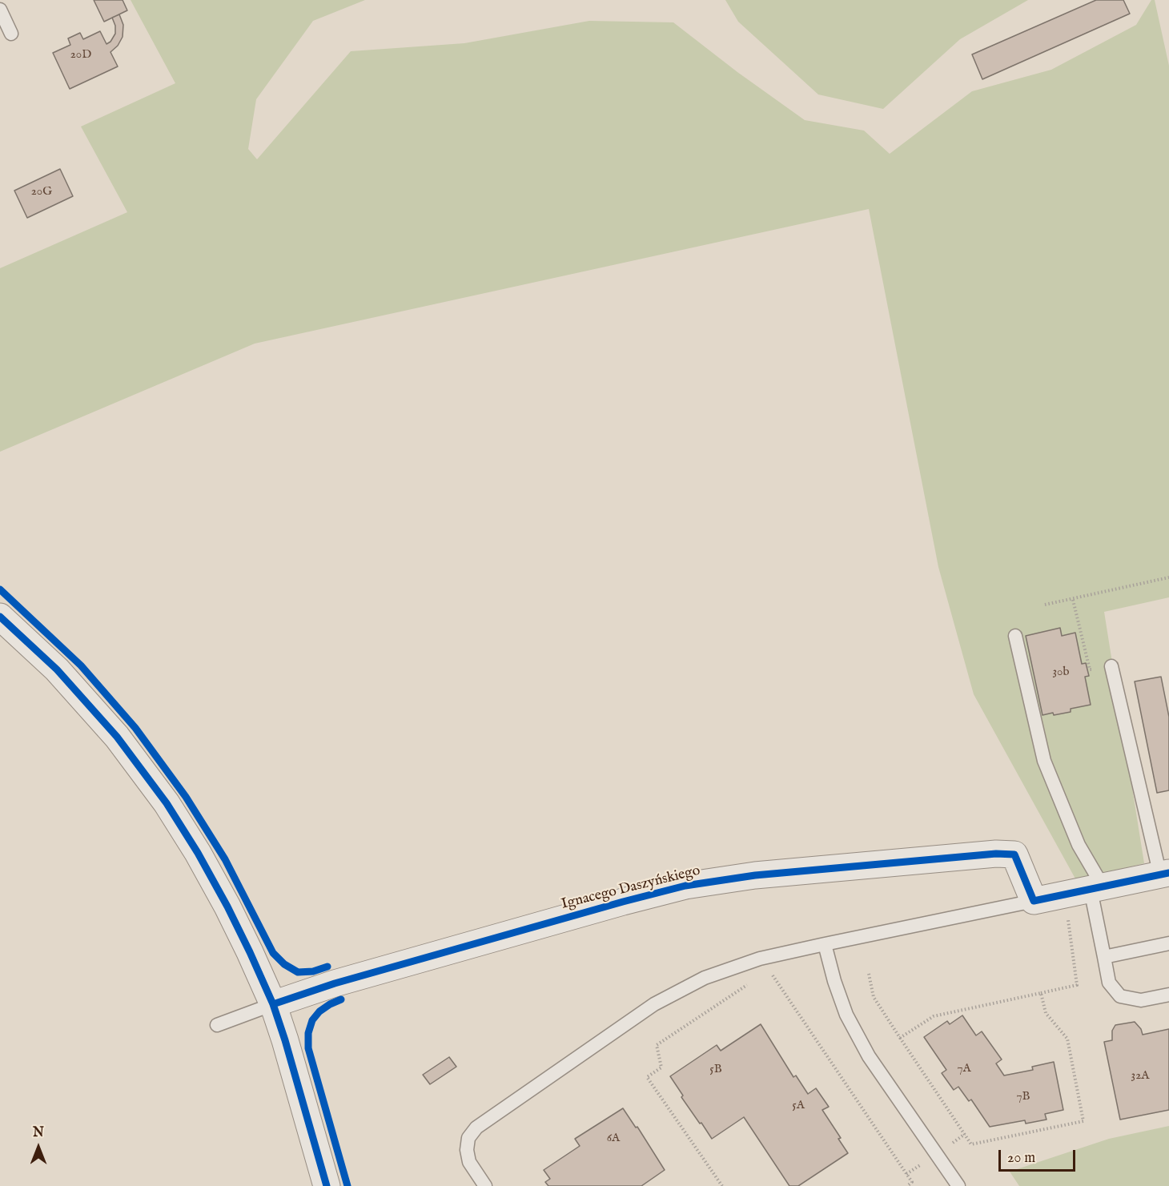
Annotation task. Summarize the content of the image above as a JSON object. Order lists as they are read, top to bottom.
{
  "streets": {
    "street": ["Ignacego Daszyńskiego"]
  },
  "house_numbers": [
    "20D",
    "20G",
    "30b",
    "7A",
    "5B",
    "32A",
    "7B",
    "5A",
    "6A"
  ],
  "scale_bar": "20 m",
  "north": "top"
}
